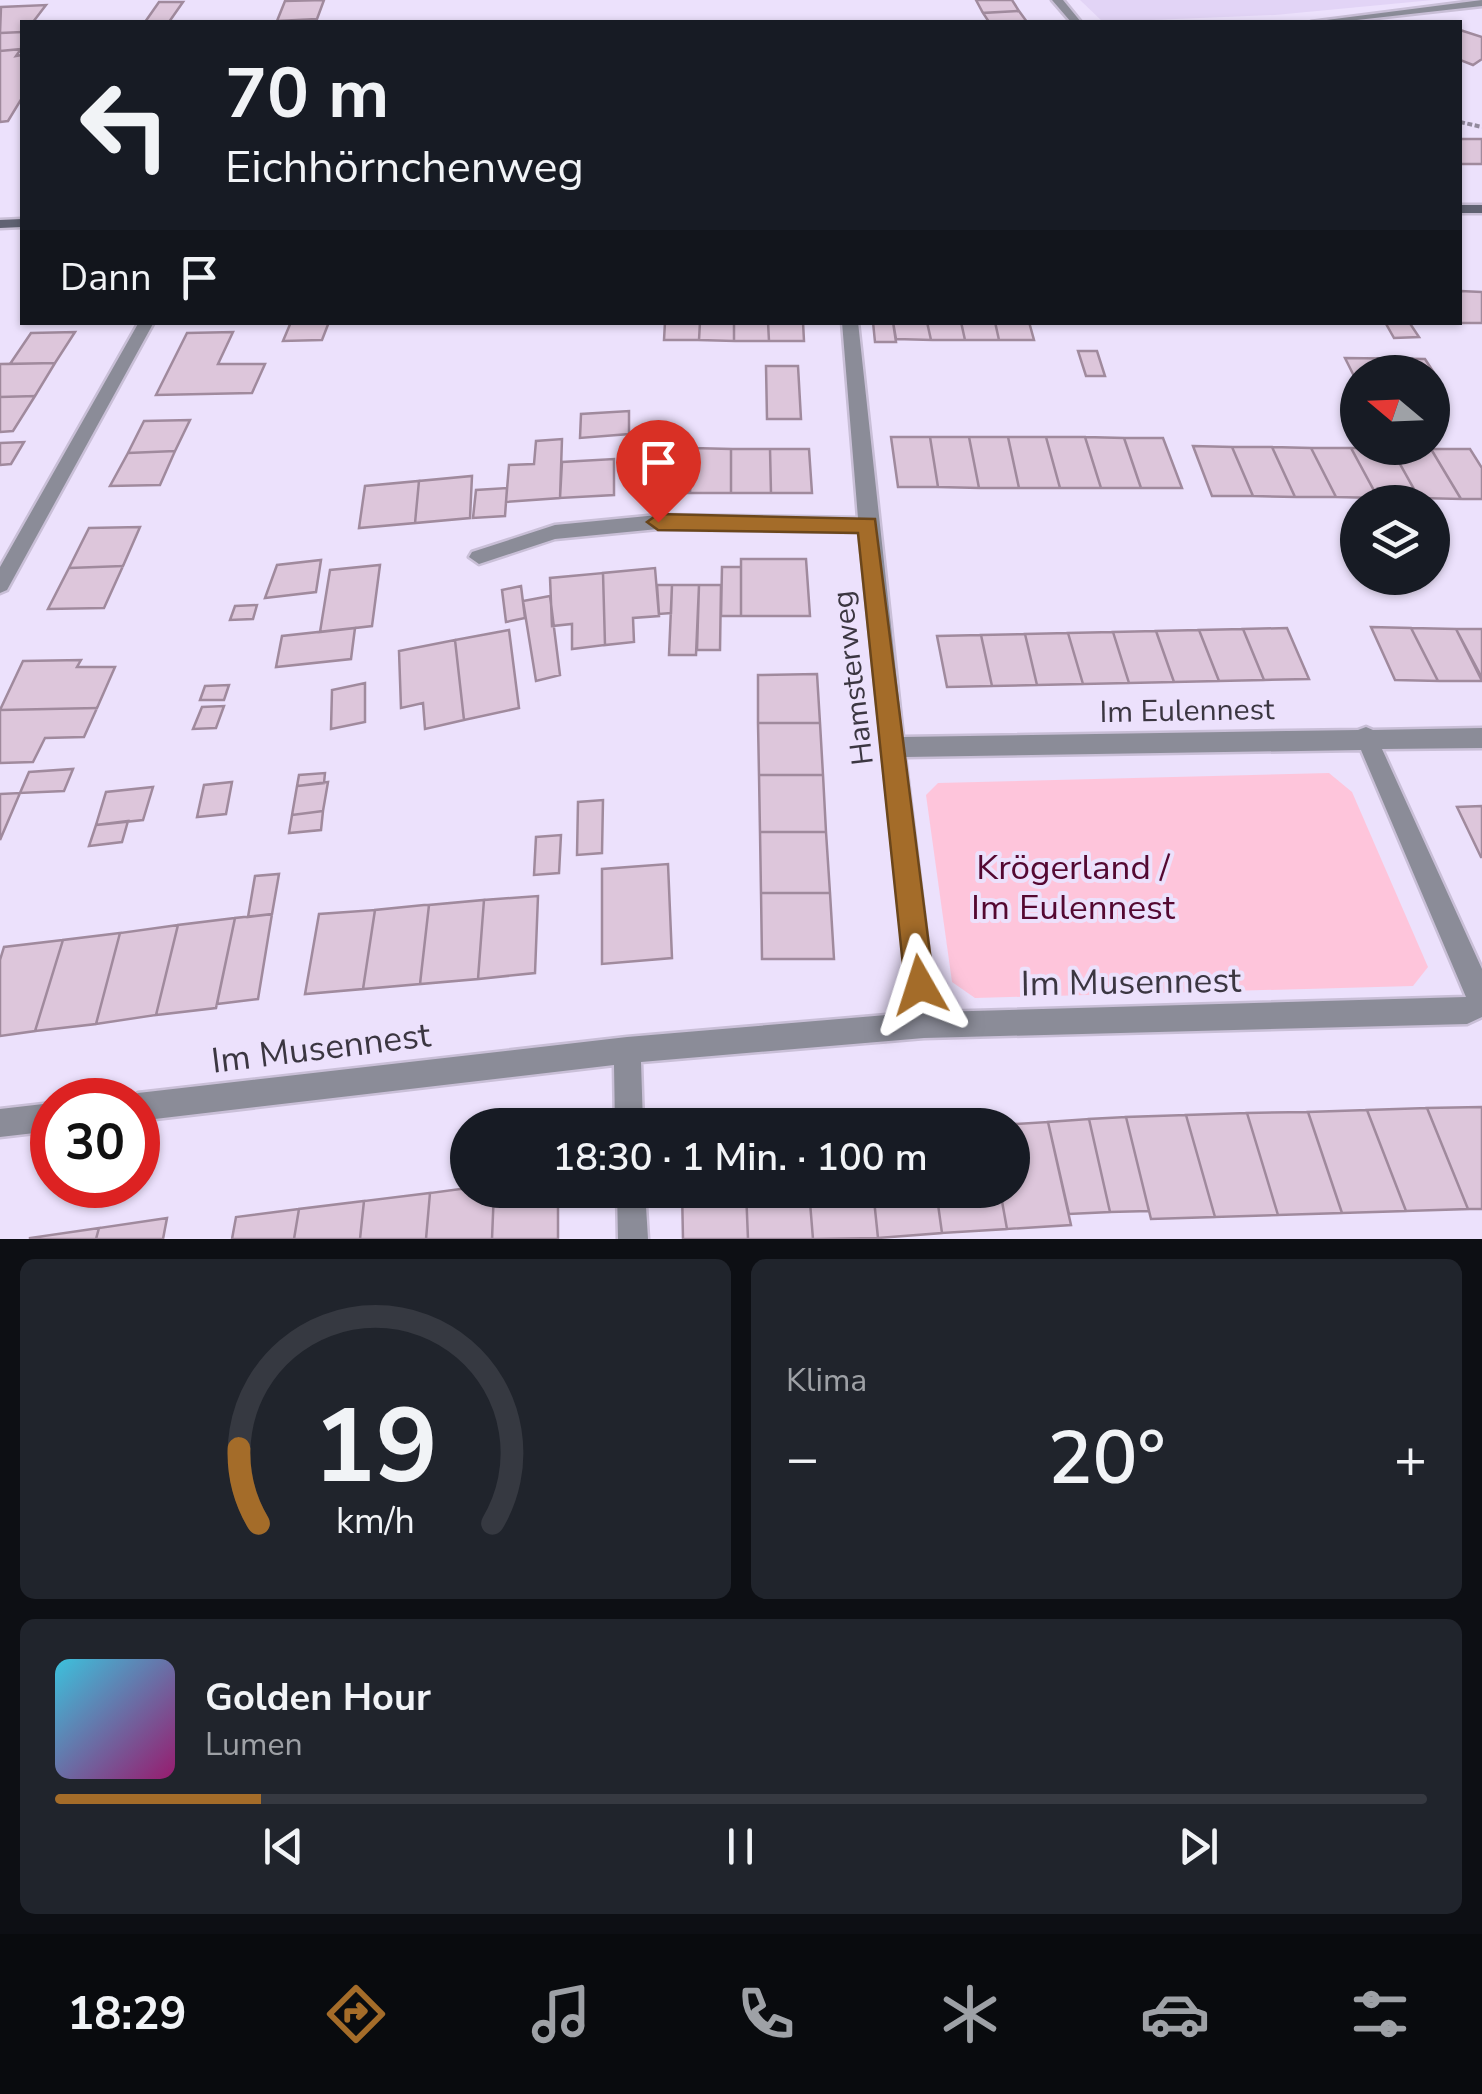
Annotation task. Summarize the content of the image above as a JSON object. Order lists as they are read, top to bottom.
{
  "streets": {
    "street": ["Hamsterweg", "Im Eulennest", "Im Musennest"]
  },
  "crossings": [
    ["Hamsterweg", "Im Eulennest"],
    ["Hamsterweg", "Im Musennest"],
    ["Im Eulennest", "Im Musennest"]
  ],
  "parks": ["Krögerland / Im Eulennest"],
  "north": "left",
  "page": {
    "turn": ["70 m", "Eichhörnchenweg"],
    "then": "Dann",
    "limit": "30",
    "trip": "18:30 · 1 Min. · 100 m",
    "tile": "Klima",
    "heat": ["−", "20°", "+"],
    "song": ["Golden Hour", "Lumen"],
    "tabs": "18:29",
    "gauge": ["19", "km/h"]
  }
}
